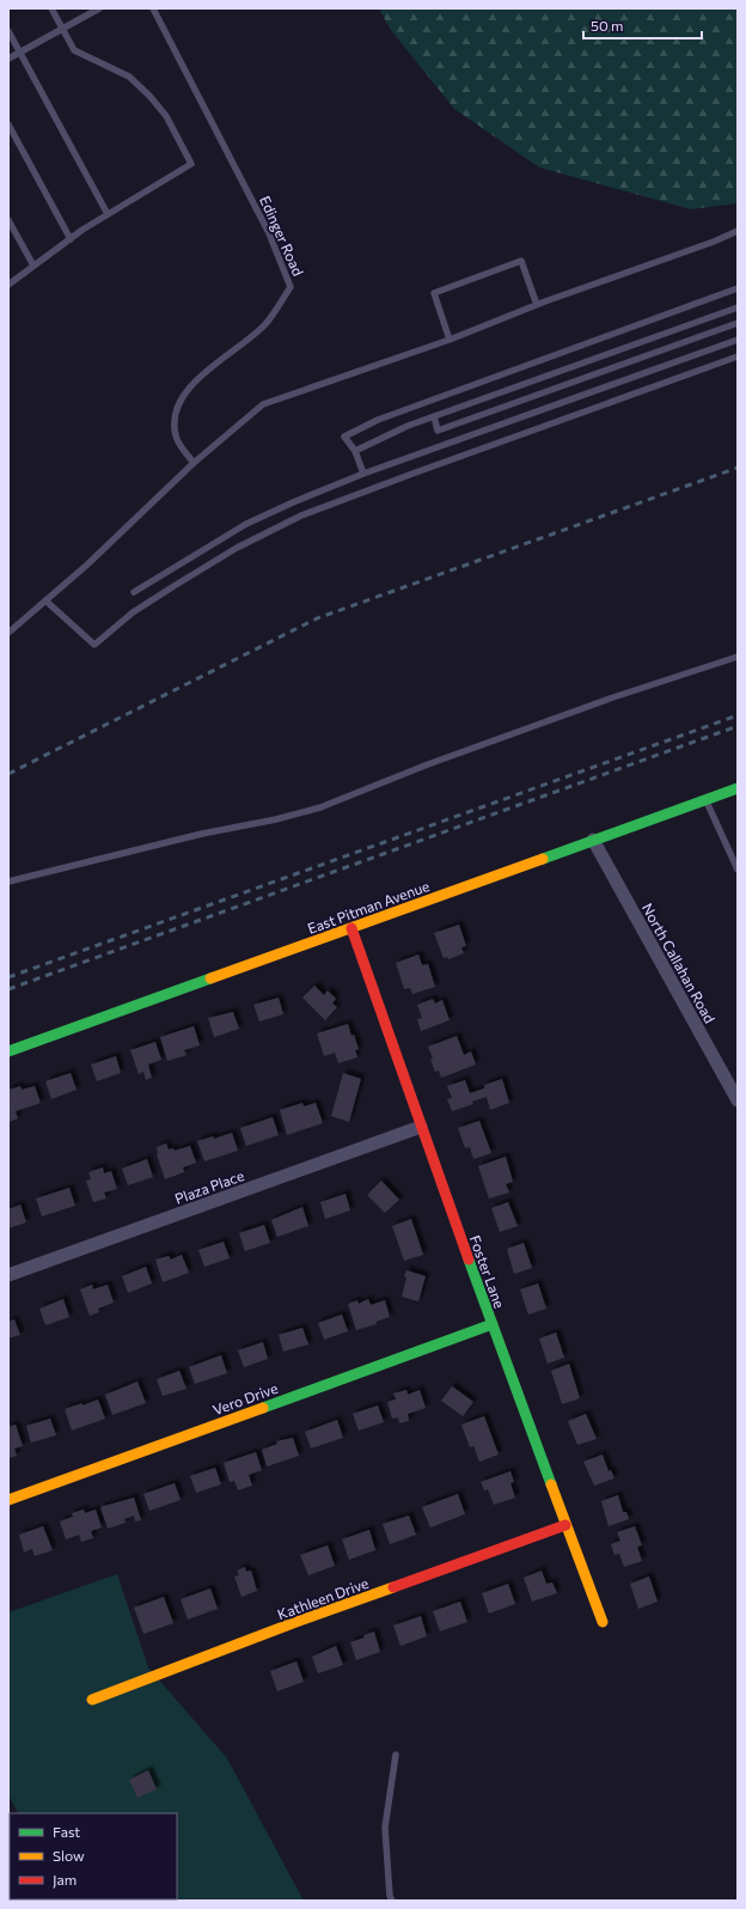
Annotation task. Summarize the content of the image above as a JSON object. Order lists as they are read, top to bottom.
{
  "streets": {
    "street": [
      "East Pitman Avenue",
      "North Callahan Road",
      "Plaza Place",
      "Foster Lane",
      "Vero Drive",
      "Kathleen Drive"
    ],
    "lane": ["Edinger Road"]
  },
  "crossings": [
    ["East Pitman Avenue", "North Callahan Road"],
    ["East Pitman Avenue", "Foster Lane"],
    ["Plaza Place", "Foster Lane"],
    ["Foster Lane", "Vero Drive"],
    ["Foster Lane", "Kathleen Drive"]
  ],
  "legend": ["Fast", "Slow", "Jam"],
  "scale_bar": "50 m"
}
